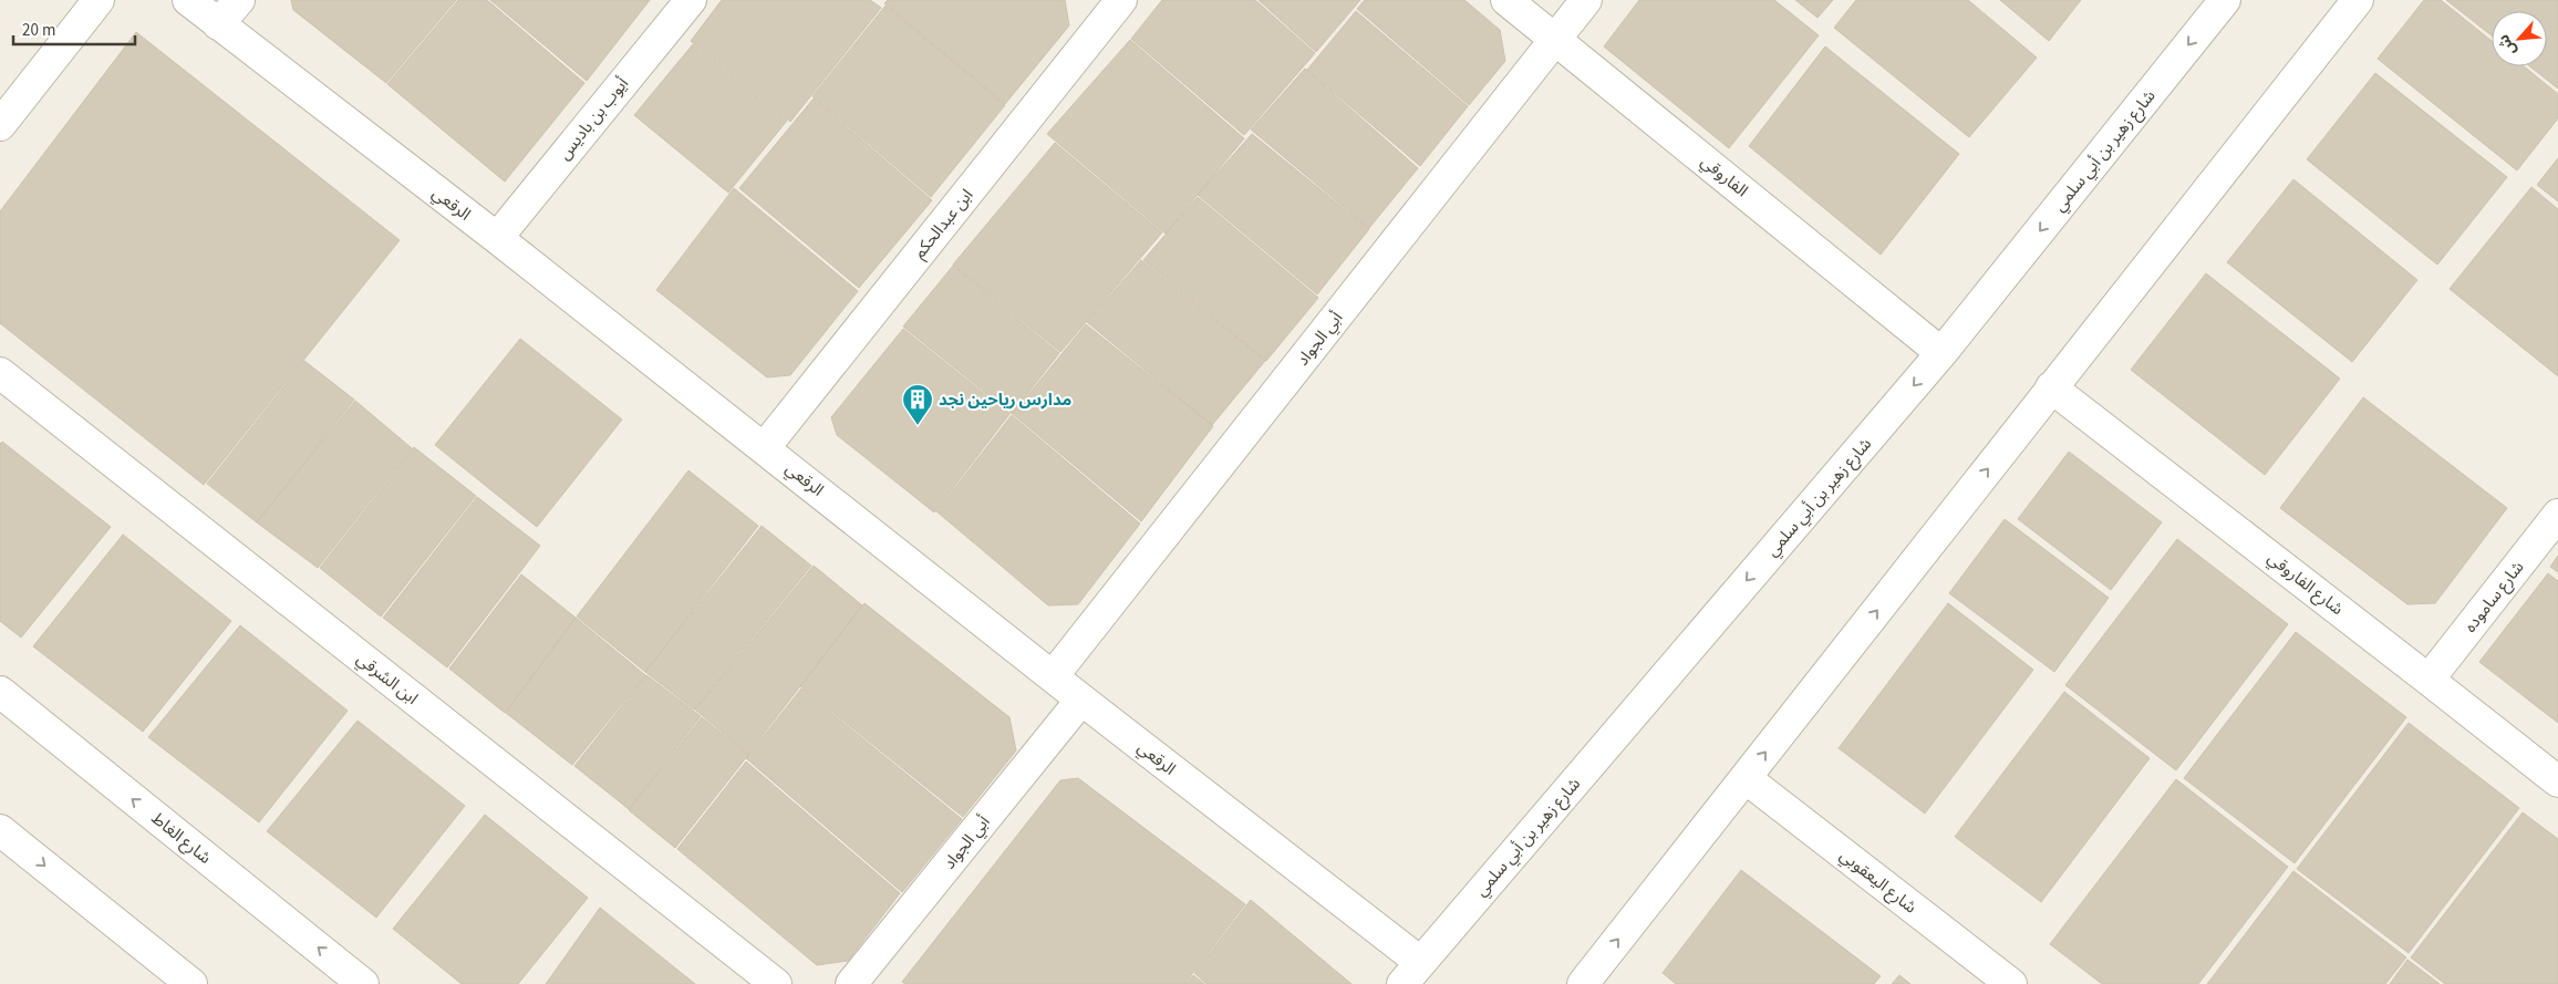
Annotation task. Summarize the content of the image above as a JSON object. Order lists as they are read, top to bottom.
{
  "streets": {
    "street": [
      "أيوب بن باديس",
      "شارع زهير بن أبي سلمي",
      "الفاروقي",
      "الرقعي",
      "ابن عبدالحكم",
      "أبي الجواد",
      "شارع الفاروقي",
      "شارع ساموده",
      "ابن الشرقي",
      "شارع الغاط",
      "شارع اليعقوبي"
    ]
  },
  "crossings": [
    ["أيوب بن باديس", "الرقعي"],
    ["شارع زهير بن أبي سلمي", "الفاروقي"],
    ["شارع زهير بن أبي سلمي", "الرقعي"],
    ["الفاروقي", "أبي الجواد"],
    ["الرقعي", "ابن عبدالحكم"],
    ["الرقعي", "أبي الجواد"],
    ["شارع الفاروقي", "شارع ساموده"]
  ],
  "places": {
    "building": ["مدارس رياحين نجد"]
  },
  "scale_bar": "20 m",
  "north": "bottom left"
}
